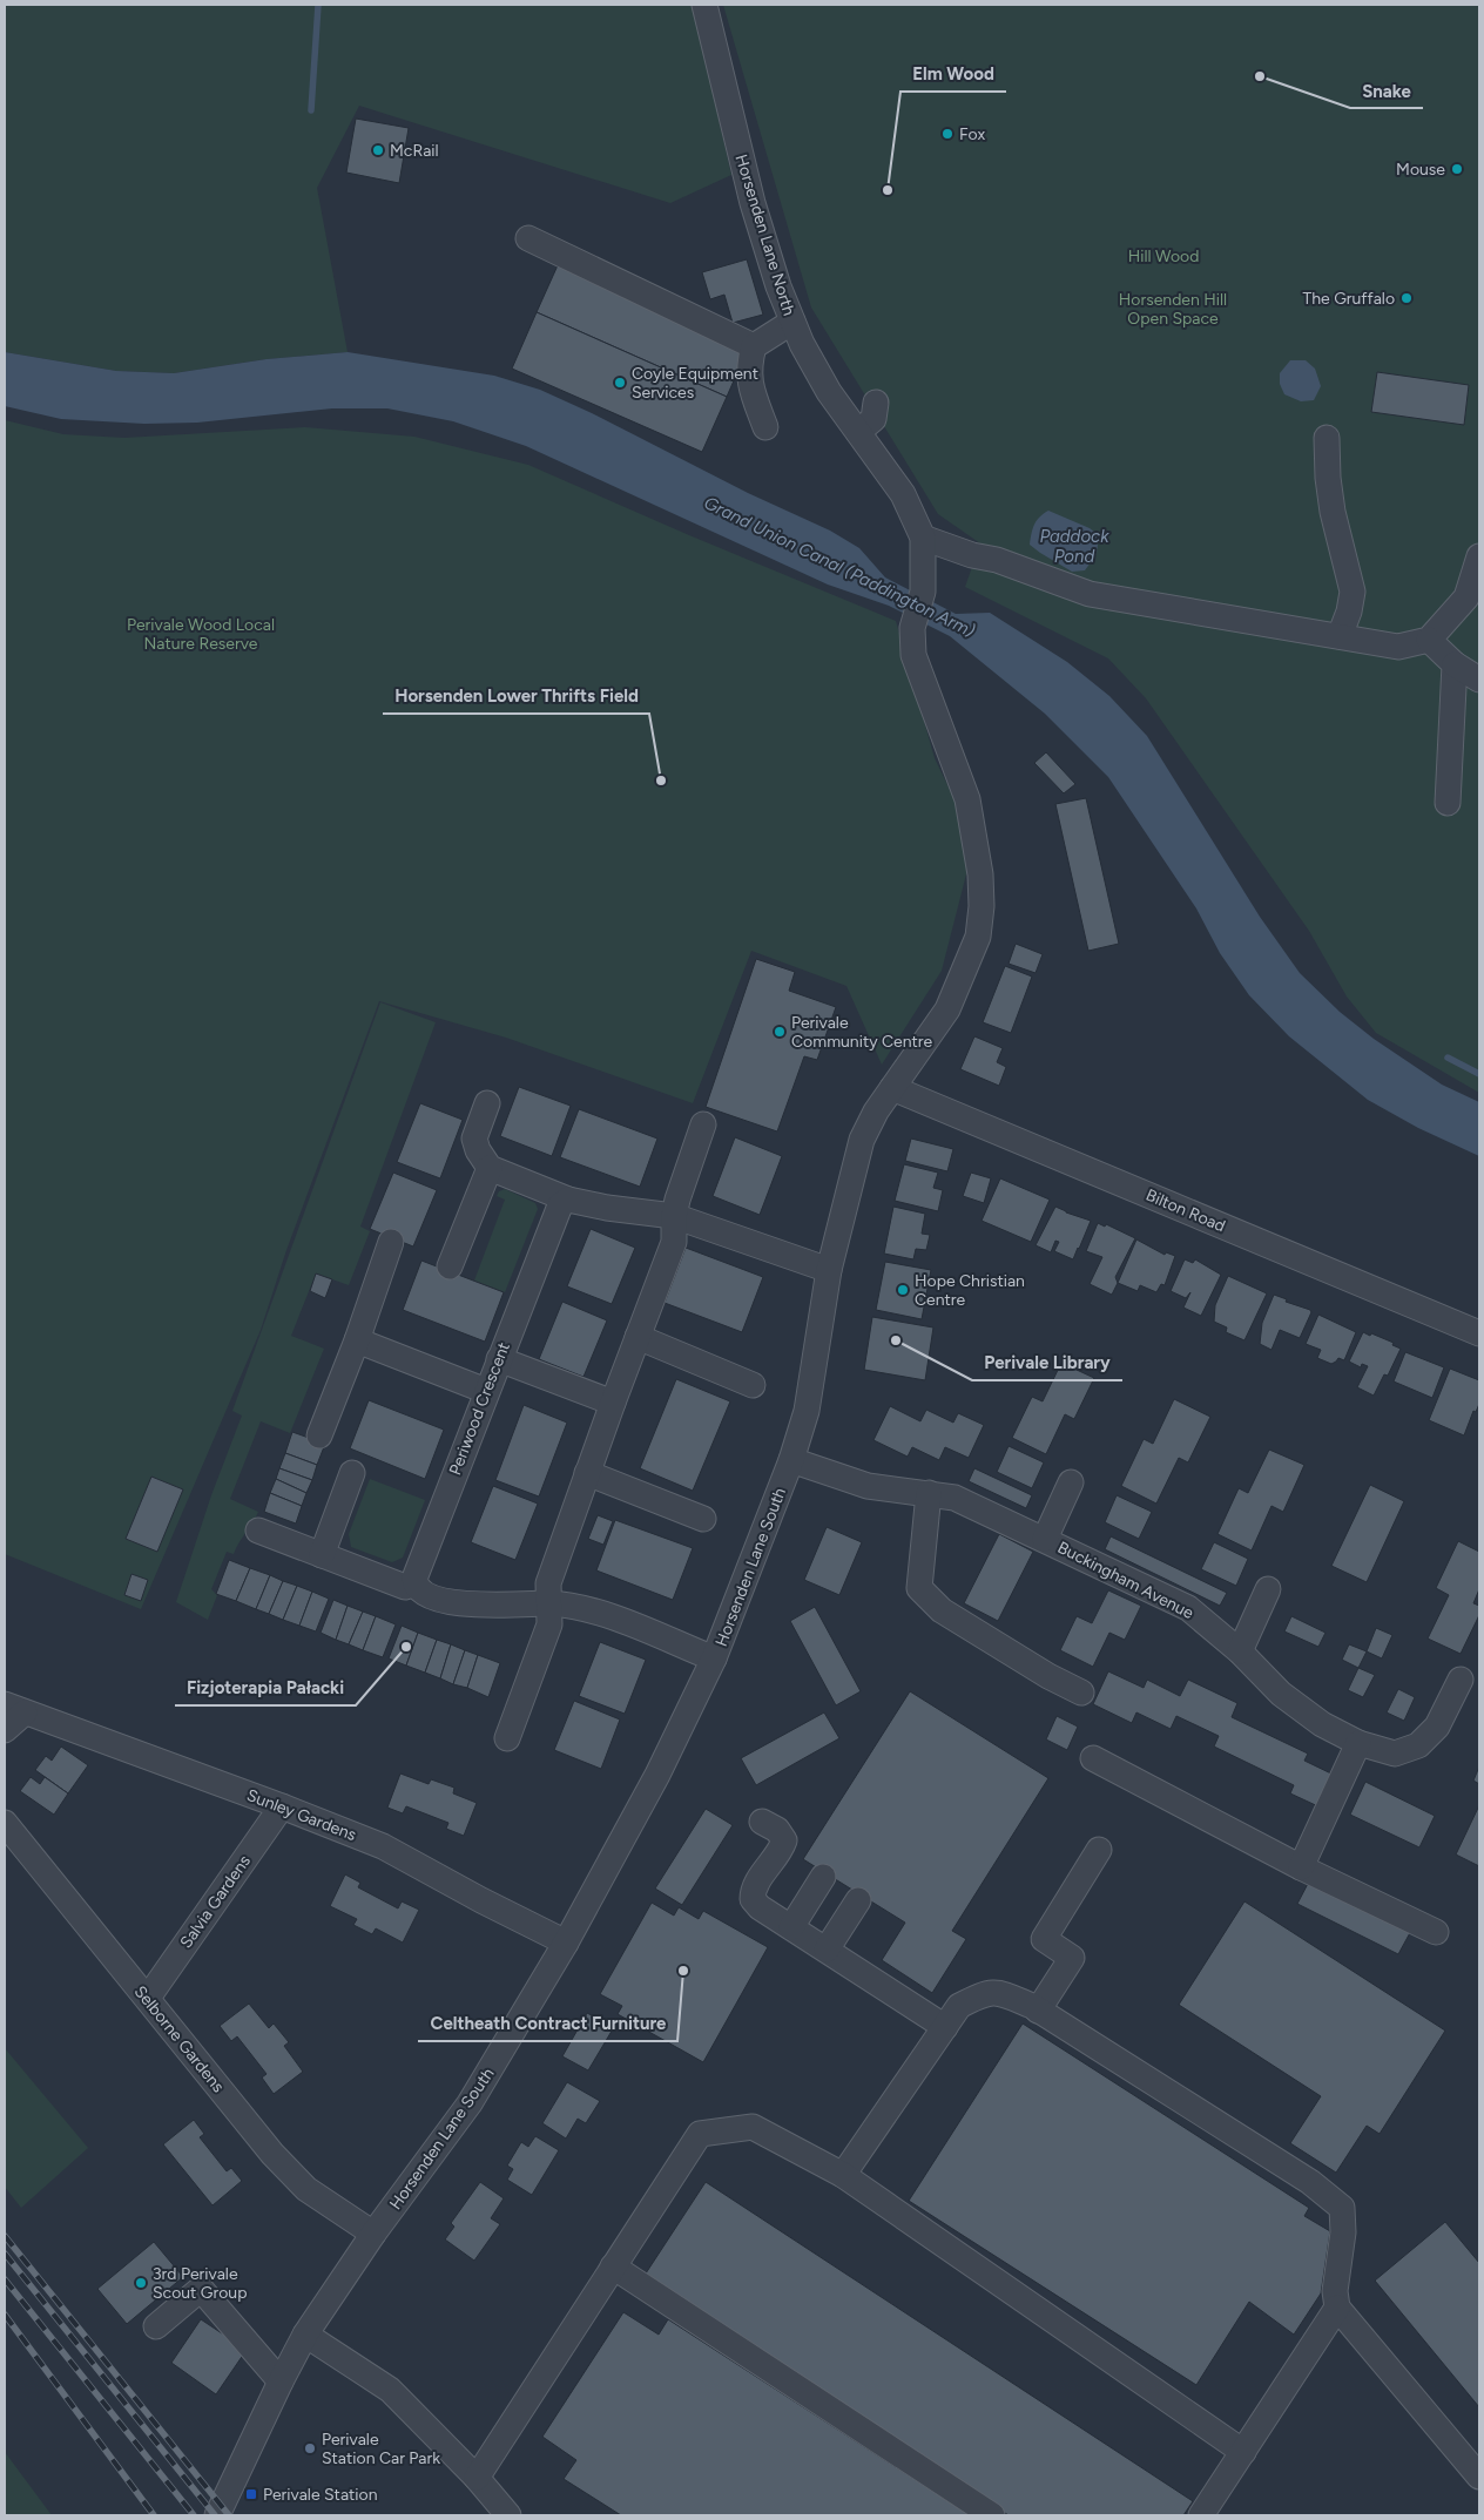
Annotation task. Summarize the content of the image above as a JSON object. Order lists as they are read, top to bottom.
{
  "streets": {
    "street": [
      "Horsenden Lane North",
      "Bilton Road",
      "Periwood Crescent",
      "Horsenden Lane South",
      "Buckingham Avenue",
      "Sunley Gardens",
      "Salvia Gardens",
      "Selborne Gardens"
    ]
  },
  "crossings": [
    ["Horsenden Lane North", "Horsenden Lane South"],
    ["Bilton Road", "Horsenden Lane South"],
    ["Horsenden Lane South", "Buckingham Avenue"],
    ["Horsenden Lane South", "Sunley Gardens"],
    ["Horsenden Lane South", "Selborne Gardens"],
    ["Sunley Gardens", "Salvia Gardens"],
    ["Salvia Gardens", "Selborne Gardens"]
  ],
  "water": ["Paddock Pond", "Grand Union Canal (Paddington Arm)"],
  "parks": ["Hill Wood", "Horsenden Hill Open Space", "Perivale Wood Local Nature Reserve"],
  "places": {
    "other": [
      "Snake",
      "Fox",
      "McRail",
      "Mouse",
      "Elm Wood",
      "The Gruffalo",
      "Coyle Equipment Services",
      "Horsenden Lower Thrifts Field",
      "Perivale Community Centre",
      "Hope Christian Centre",
      "Perivale Library",
      "Fizjoterapia Pałacki",
      "Celtheath Contract Furniture",
      "3rd Perivale Scout Group",
      "Perivale Station Car Park"
    ],
    "transit": ["Perivale Station"]
  }
}
